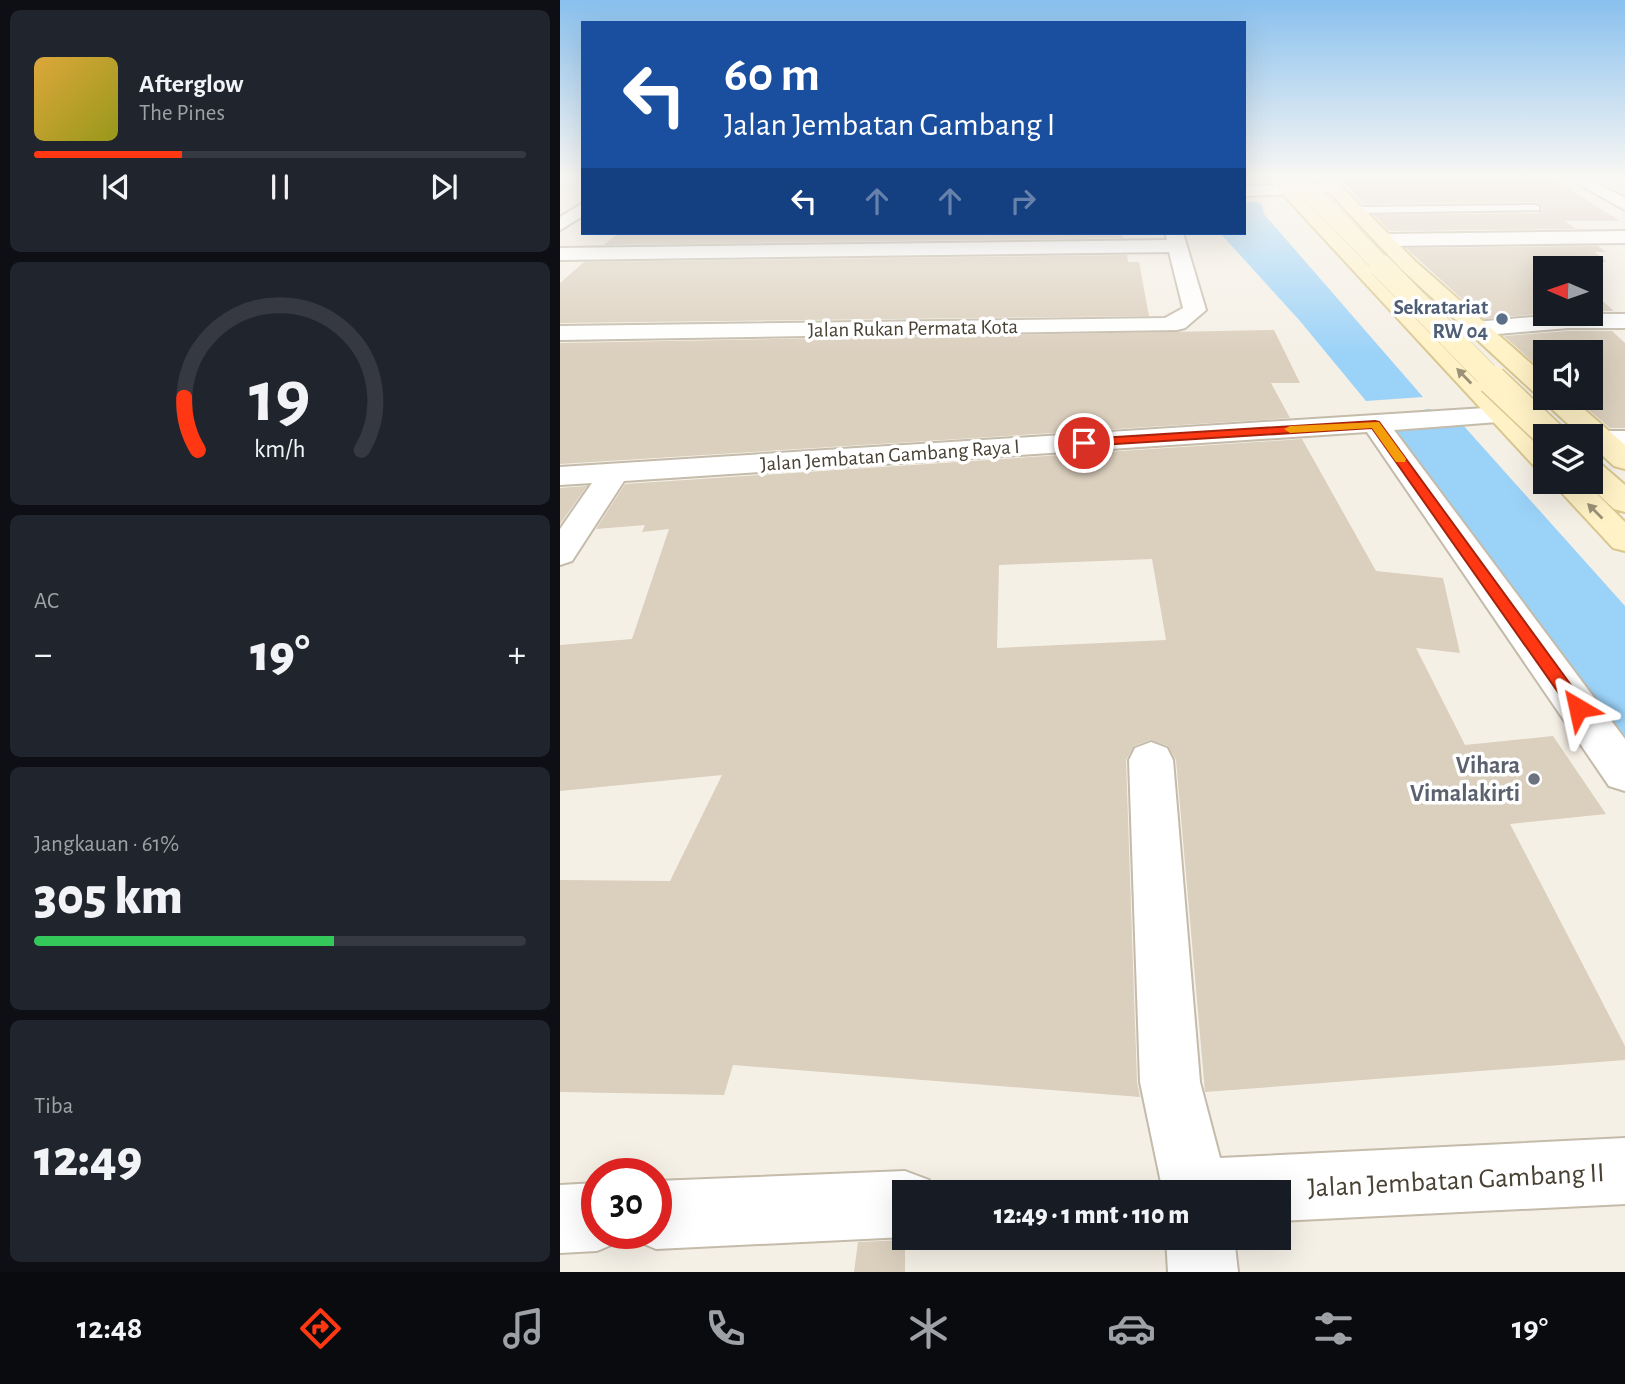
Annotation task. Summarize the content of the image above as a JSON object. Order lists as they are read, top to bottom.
{
  "streets": {
    "street": ["Jalan Rukan Permata Kota", "Jalan Jembatan Gambang Raya I", "Jalan Jembatan Gambang II"]
  },
  "places": ["Sekratariat RW 04", "Vihara Vimalakirti"],
  "north": "left",
  "page": {
    "turn": ["60 m", "Jalan Jembatan Gambang I"],
    "song": ["Afterglow", "The Pines"],
    "tile": [
      "AC",
      ["Jangkauan · 61%", "305 km"],
      ["Tiba", "12:49"]
    ],
    "heat": ["−", "19°", "+"],
    "limit": "30",
    "trip": "12:49 · 1 mnt · 110 m",
    "tabs": ["12:48", "19°"],
    "gauge": ["19", "km/h"]
  }
}
